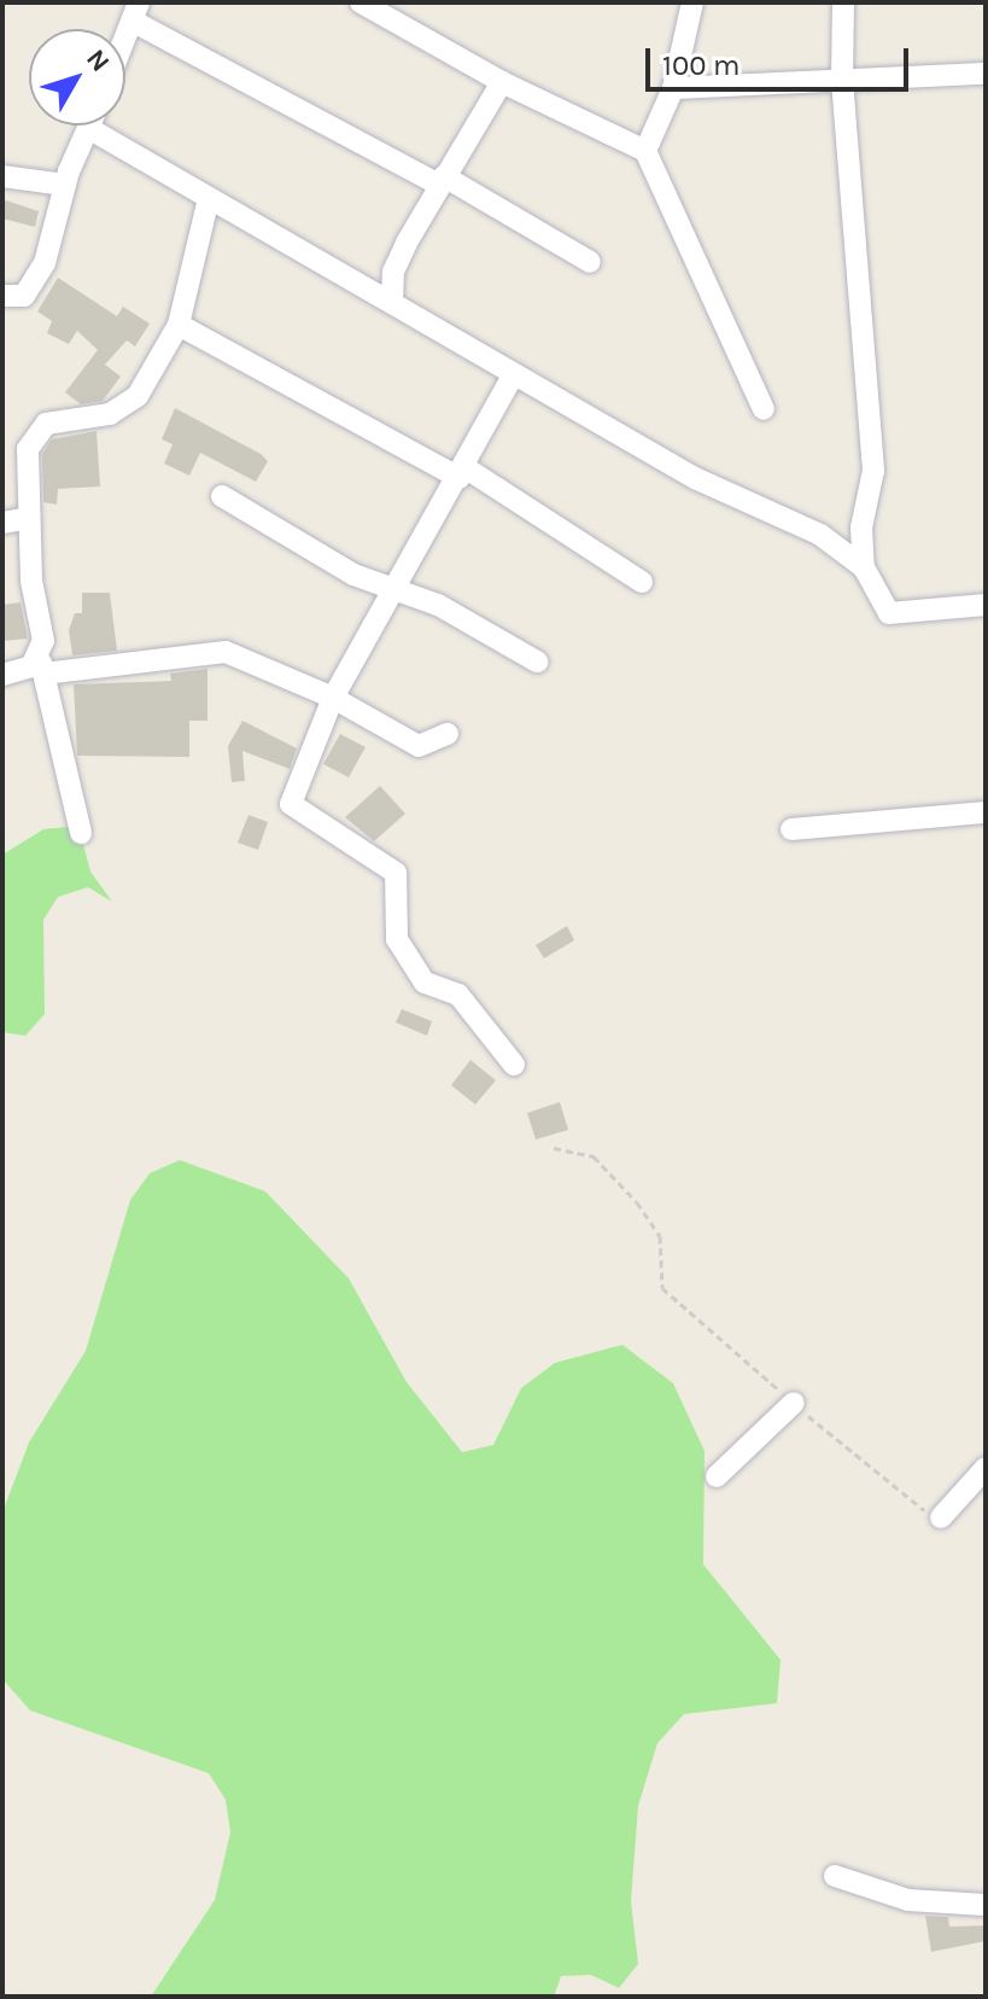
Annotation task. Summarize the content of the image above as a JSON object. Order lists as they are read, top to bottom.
{
  "scale_bar": "100 m",
  "north": "top right"
}
